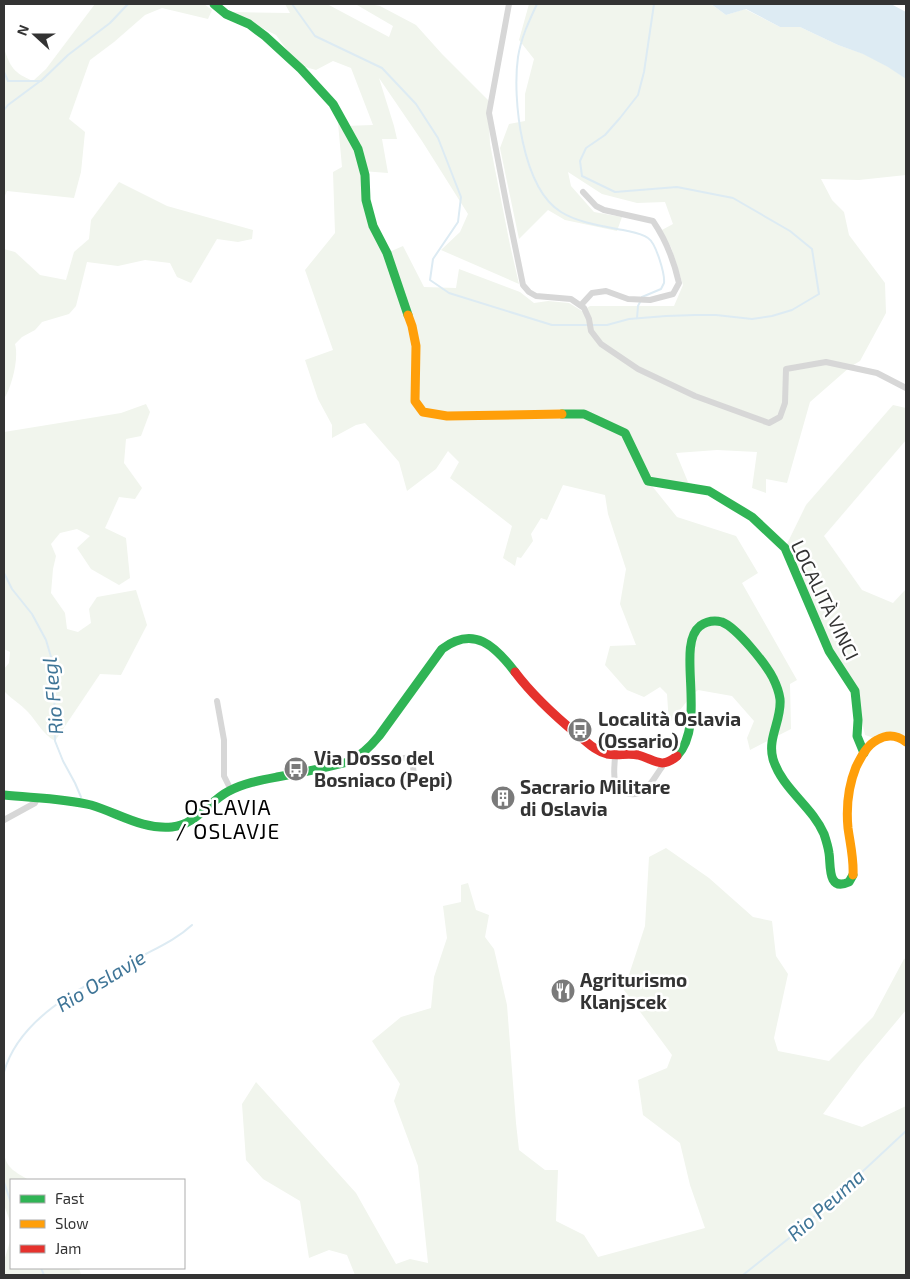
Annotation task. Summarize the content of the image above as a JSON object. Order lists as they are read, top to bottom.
{
  "streets": {
    "street": ["LOCALITÀ VINCI"]
  },
  "districts": ["OSLAVIA / OSLAVJE"],
  "water": ["Rio Flegl", "Rio Oslavje", "Rio Peuma"],
  "places": {
    "bus stop": ["Località Oslavia (Ossario)", "Via Dosso del Bosniaco (Pepi)"],
    "building": ["Sacrario Militare di Oslavia"],
    "restaurant": ["Agriturismo Klanjscek"]
  },
  "legend": ["Fast", "Slow", "Jam"],
  "north": "left"
}
